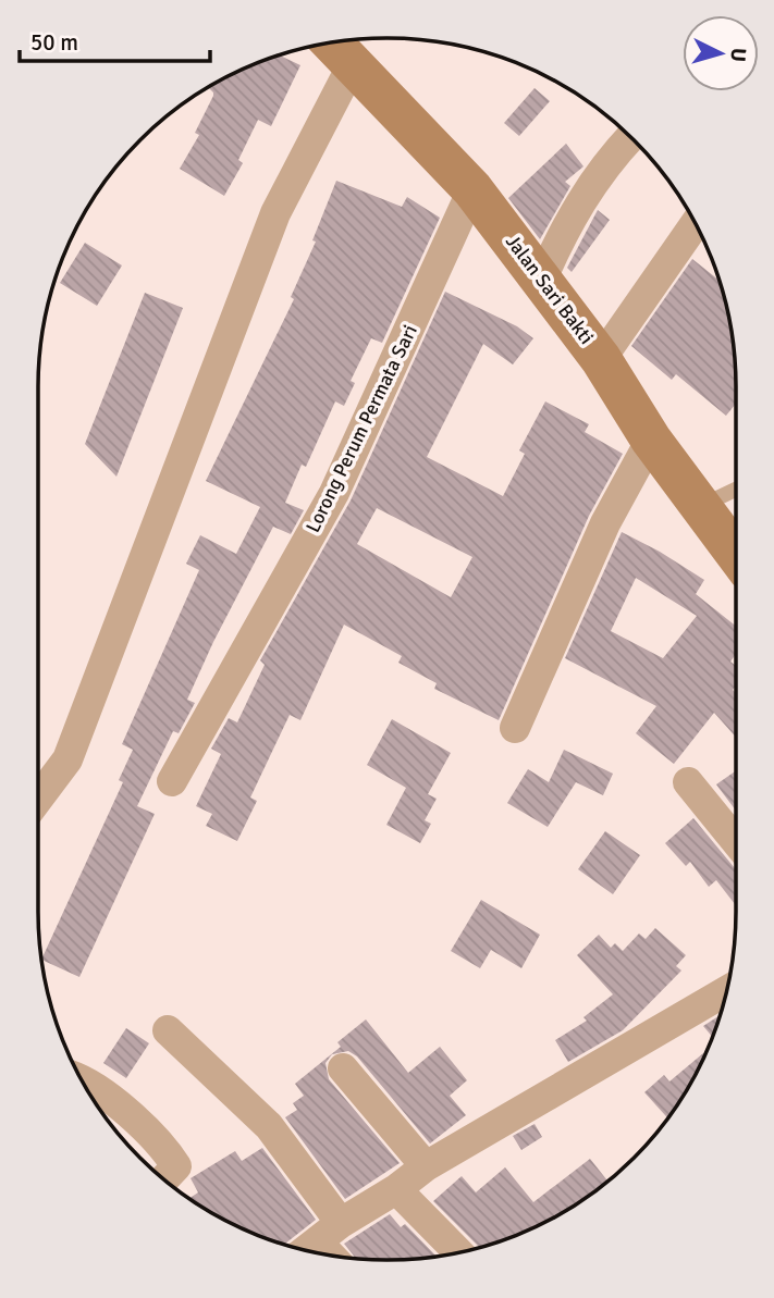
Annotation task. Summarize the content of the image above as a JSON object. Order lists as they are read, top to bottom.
{
  "streets": {
    "main road": ["Jalan Sari Bakti"],
    "street": ["Lorong Perum Permata Sari"]
  },
  "crossings": [
    ["Jalan Sari Bakti", "Lorong Perum Permata Sari"]
  ],
  "scale_bar": "50 m",
  "north": "right"
}
